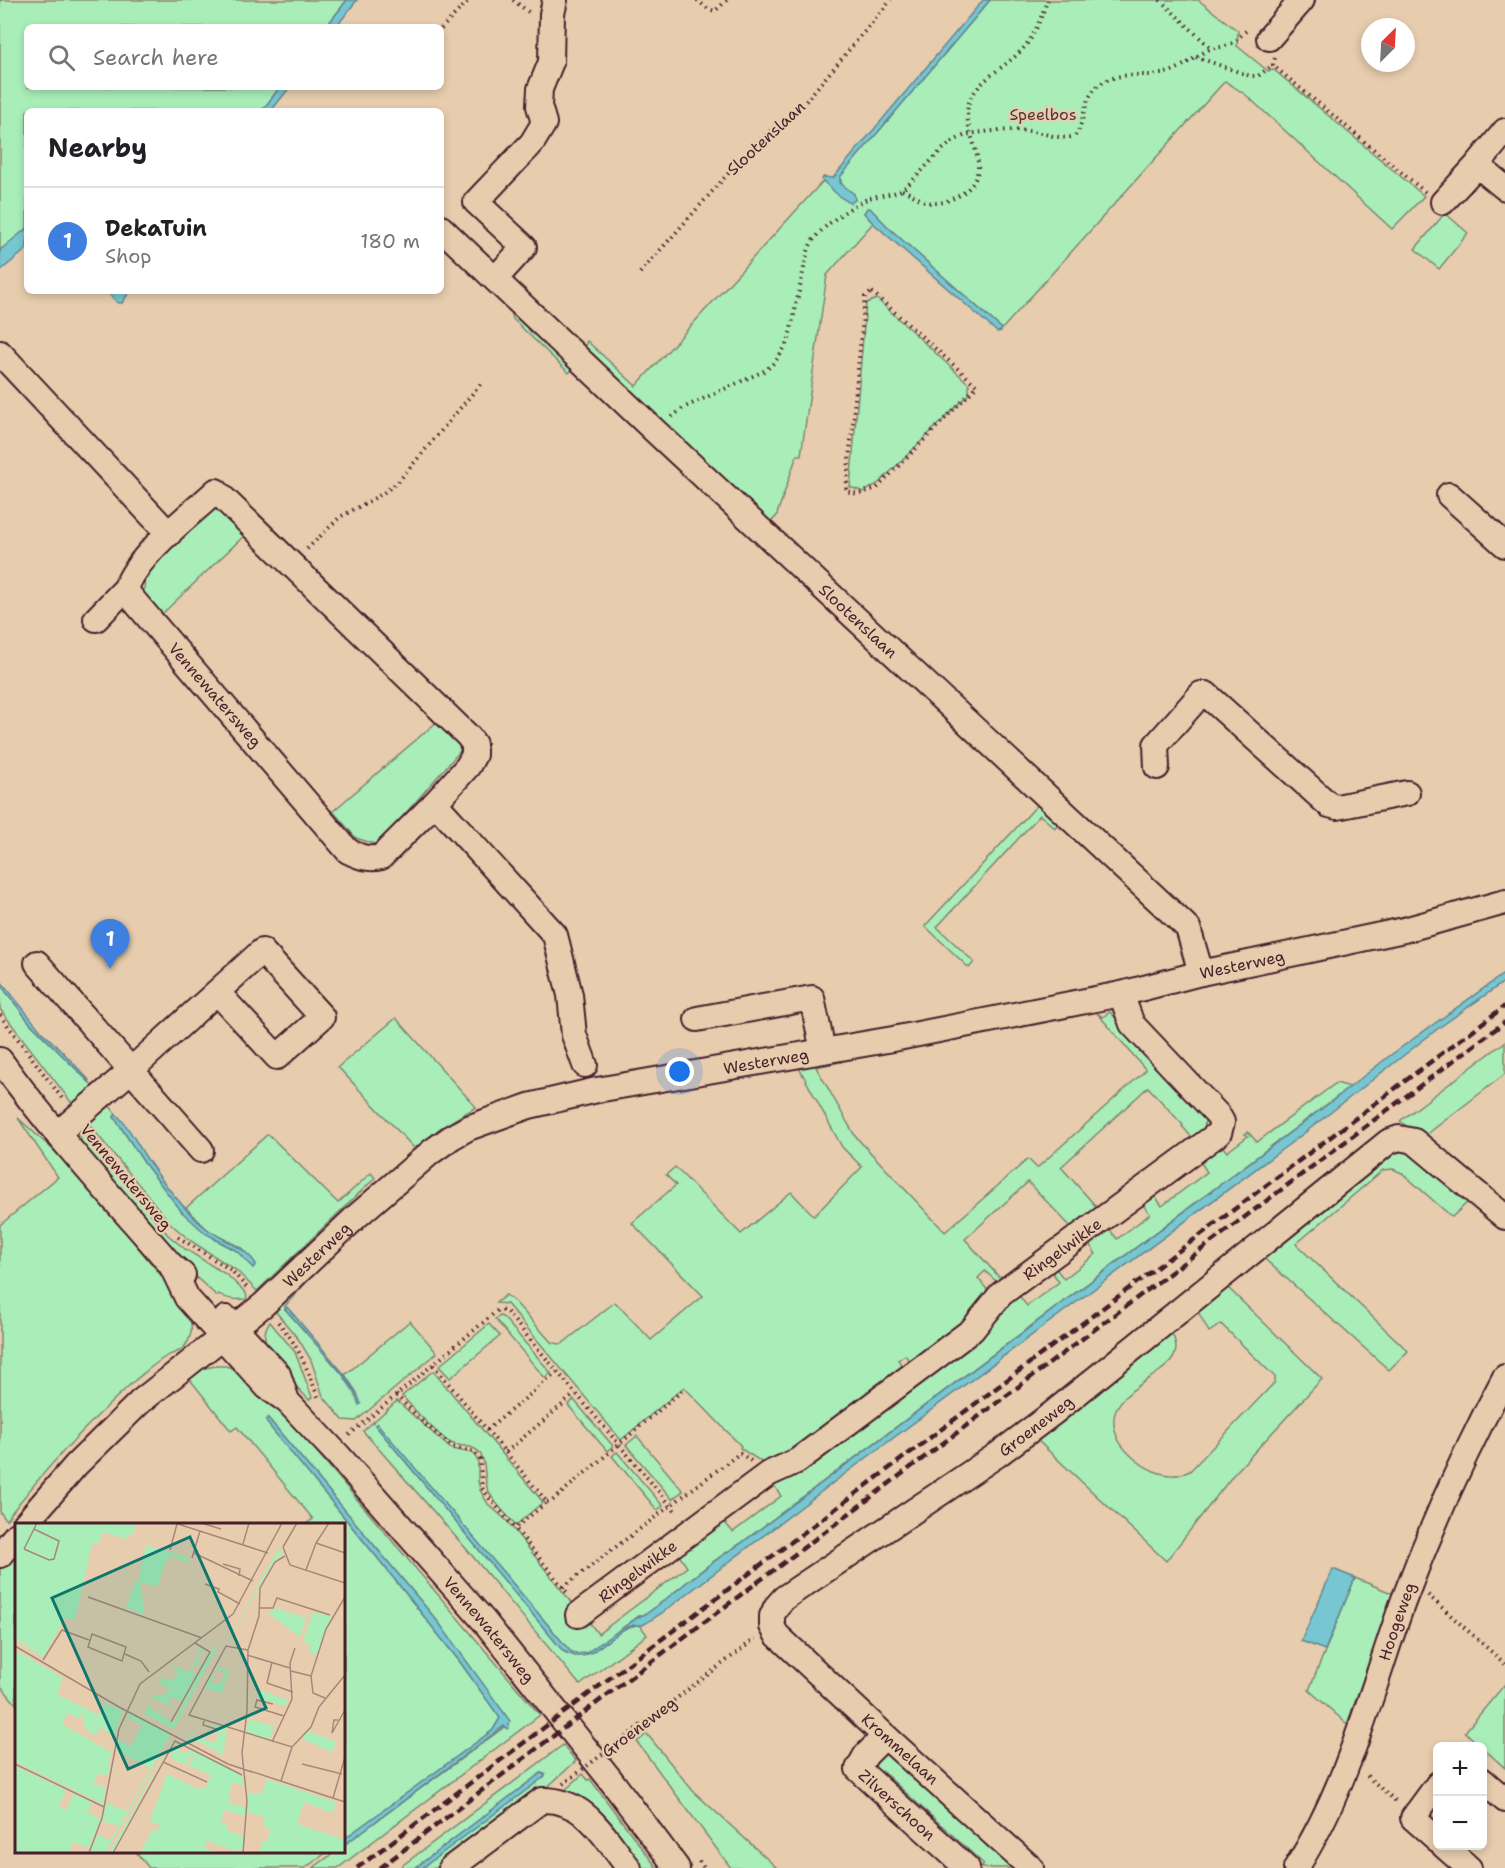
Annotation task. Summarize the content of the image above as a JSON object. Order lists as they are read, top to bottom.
{
  "streets": {
    "street": [
      "Slootenslaan",
      "Vennewatersweg",
      "Westerweg",
      "Ringelwikke",
      "Groeneweg",
      "Hoogeweg",
      "Krommelaan",
      "Zilverschoon"
    ]
  },
  "crossings": [
    ["Slootenslaan", "Westerweg"],
    ["Vennewatersweg", "Westerweg"],
    ["Westerweg", "Ringelwikke"],
    ["Groeneweg", "Krommelaan"],
    ["Krommelaan", "Zilverschoon"]
  ],
  "parks": ["Speelbos"],
  "north": "top right",
  "page": {
    "search": "Search here",
    "heading": "Nearby",
    "list": [
      {
        "mark": "1",
        "name": "DekaTuin",
        "note": "Shop",
        "value": "180 m"
      }
    ],
    "pins": "1",
    "map_buttons": ["+", "−"]
  }
}
